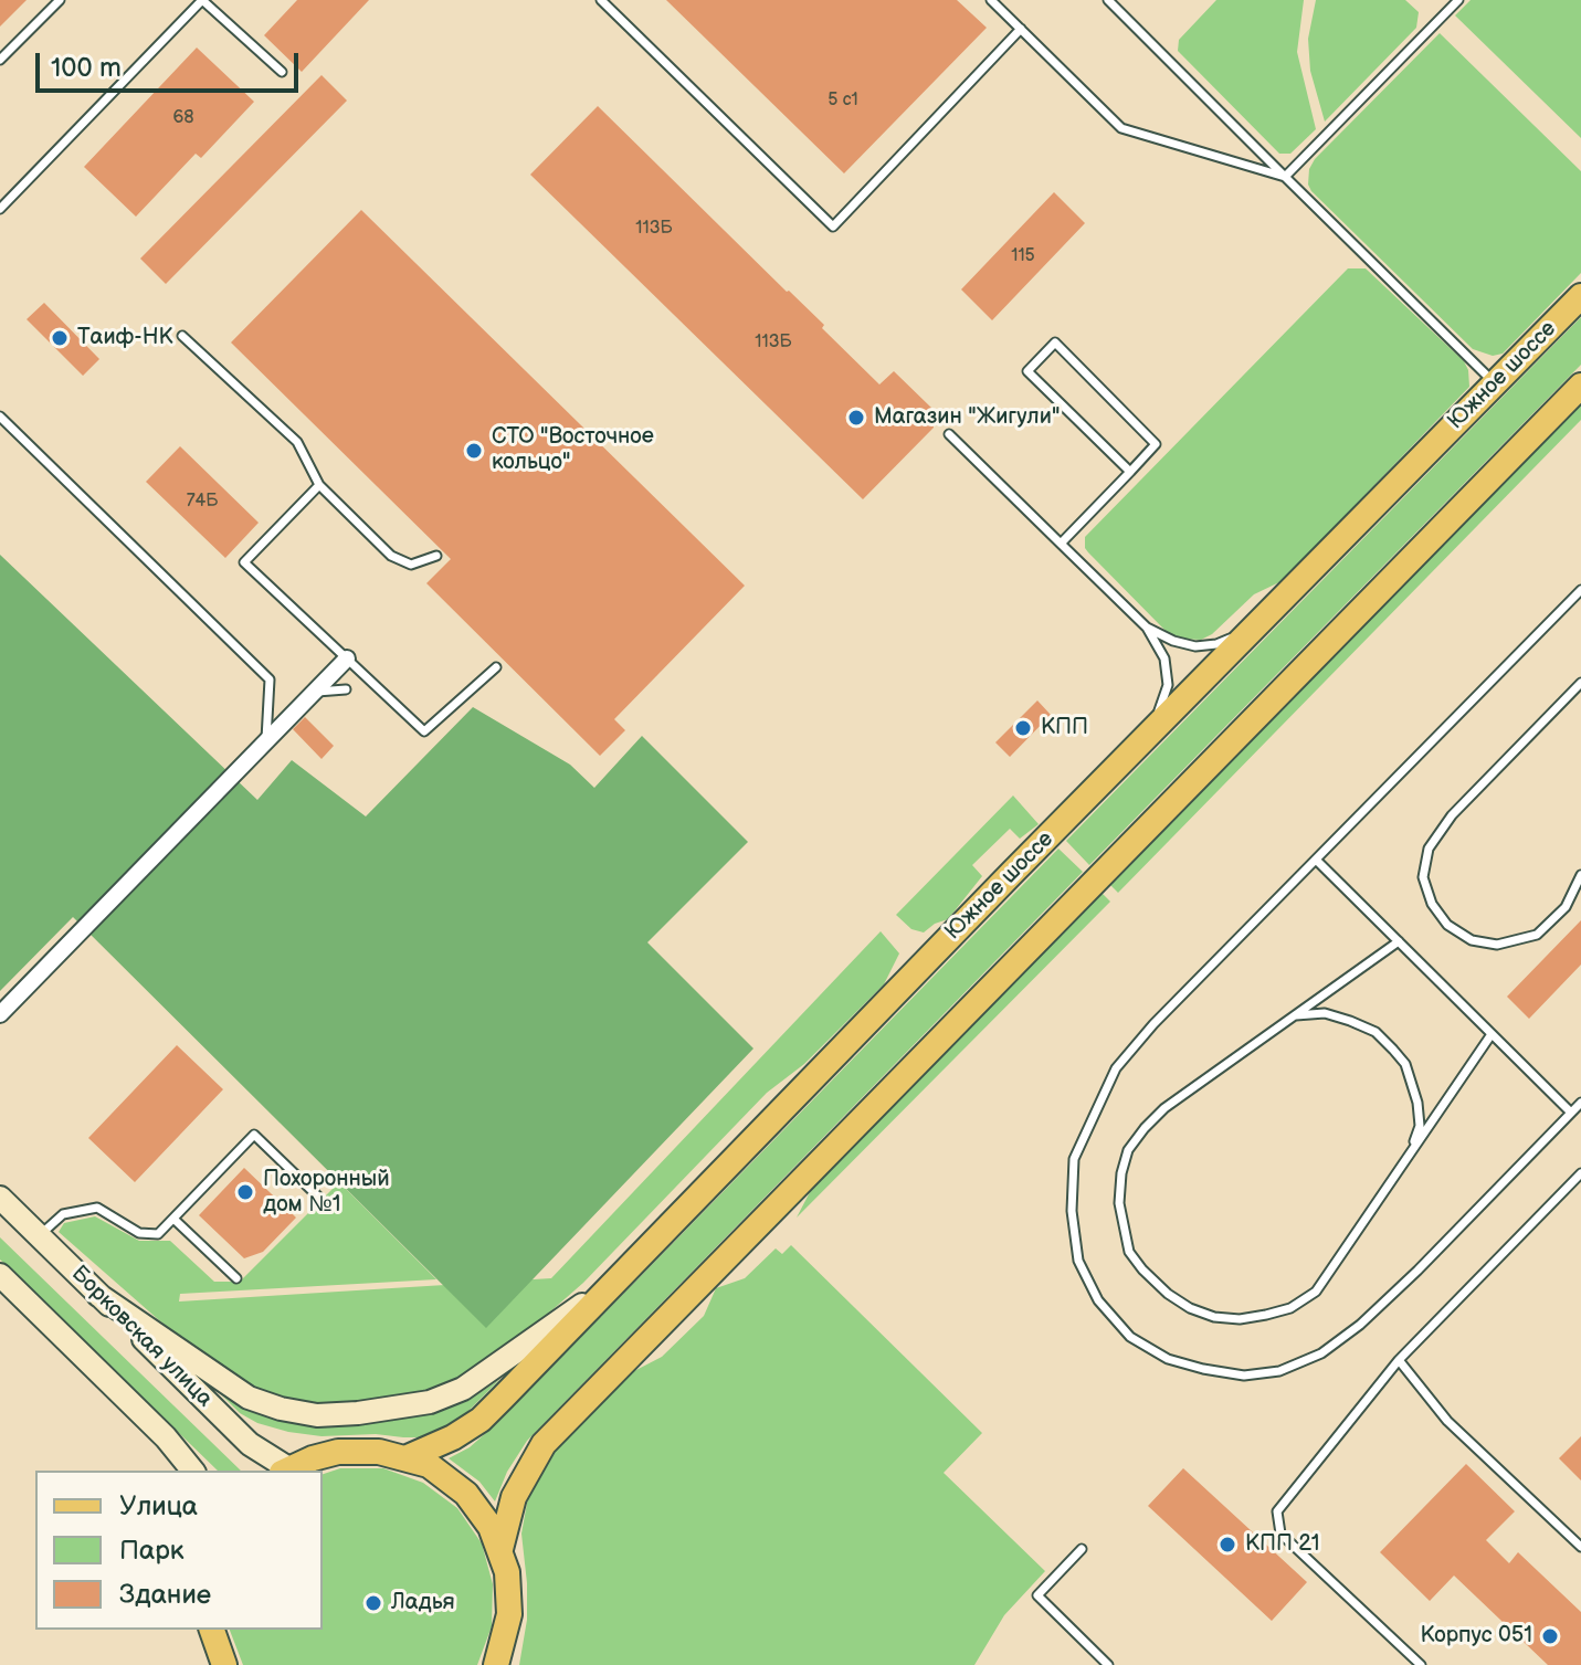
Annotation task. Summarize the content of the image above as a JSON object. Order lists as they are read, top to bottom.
{
  "streets": {
    "main road": ["Южное шоссе", "Борковская улица"]
  },
  "places": [
    "Таиф-НК",
    "Магазин \"Жигули\"",
    "СТО \"Восточное кольцо\"",
    "КПП",
    "Похоронный дом №1",
    "КПП 21",
    "Ладья",
    "Корпус 051"
  ],
  "house_numbers": [
    "5 с1",
    "68",
    "113Б",
    "115",
    "113Б",
    "74Б"
  ],
  "legend": ["Улица", "Парк", "Здание"],
  "scale_bar": "100 m"
}
